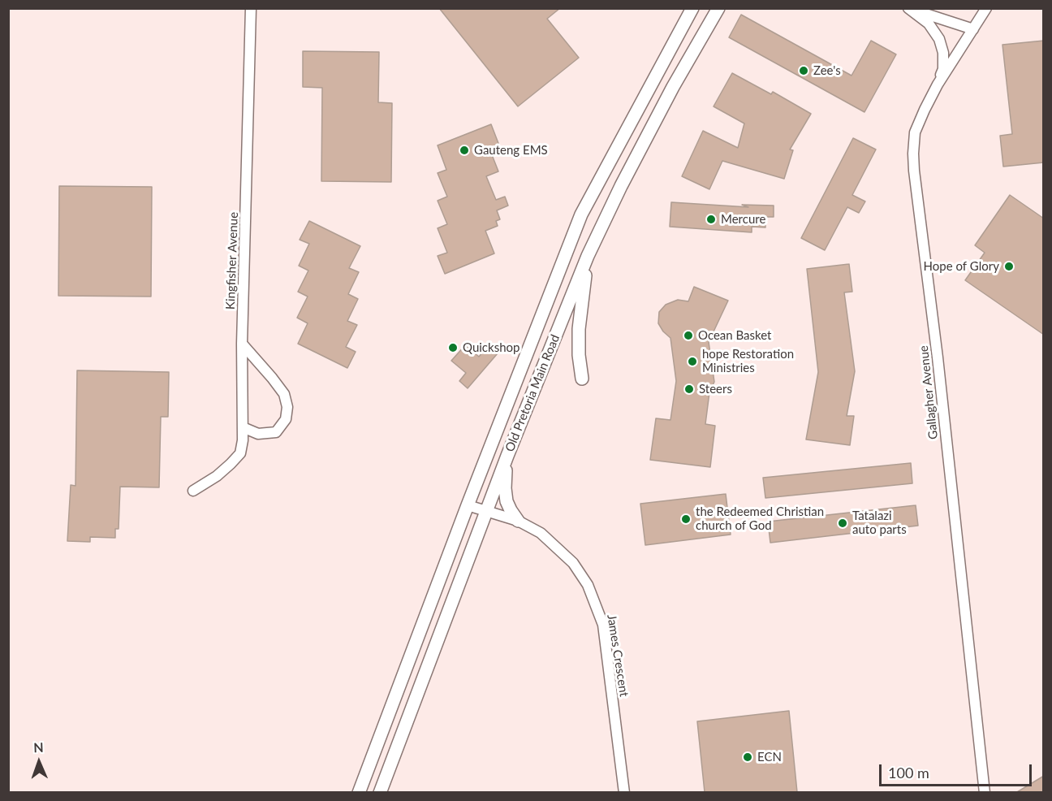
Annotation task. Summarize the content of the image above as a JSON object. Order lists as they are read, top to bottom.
{
  "streets": {
    "main road": ["Old Pretoria Main Road"],
    "street": ["Kingfisher Avenue", "Gallagher Avenue", "James Crescent"]
  },
  "crossings": [
    ["Old Pretoria Main Road", "James Crescent"]
  ],
  "places": [
    "Zee's",
    "Gauteng EMS",
    "Mercure",
    "Hope of Glory",
    "Ocean Basket",
    "Quickshop",
    "hope Restoration Ministries",
    "Steers",
    "the Redeemed Christian church of God",
    "Tatalazi auto parts",
    "ECN"
  ],
  "scale_bar": "100 m",
  "north": "top"
}
